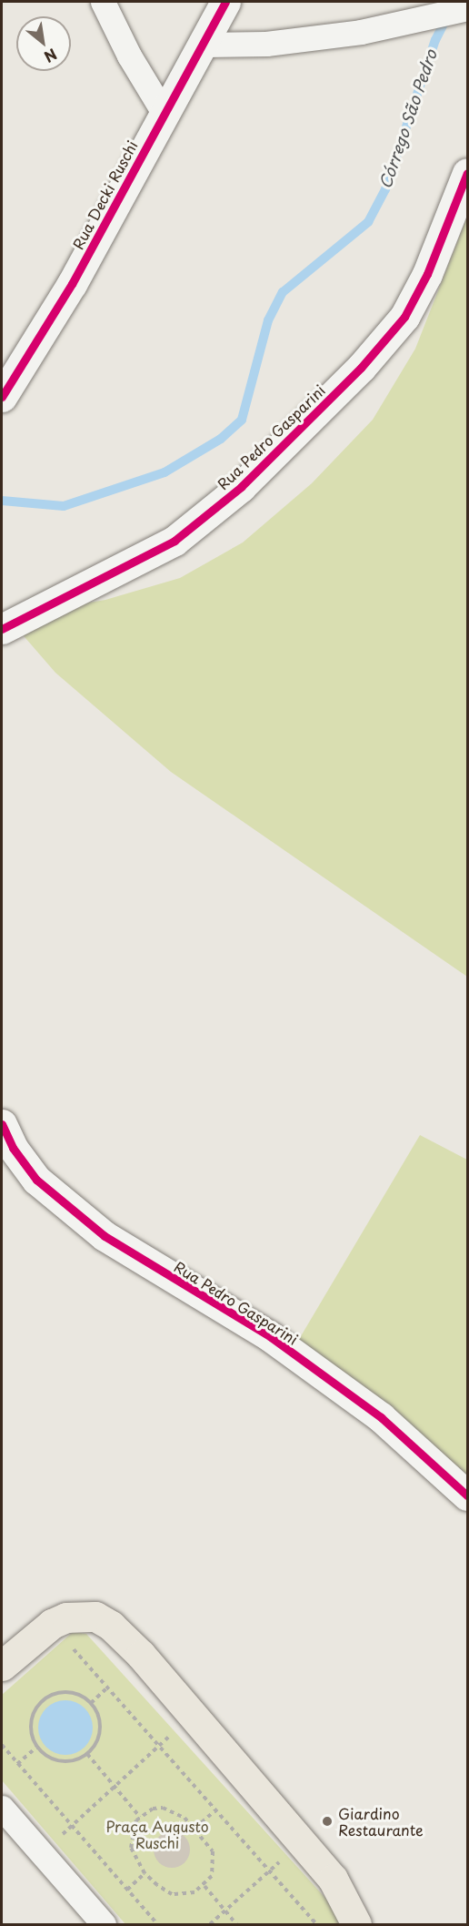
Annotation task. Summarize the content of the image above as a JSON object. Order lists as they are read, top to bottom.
{
  "streets": {
    "street": ["Rua Decki Ruschi", "Rua Pedro Gasparini"]
  },
  "water": ["Córrego São Pedro"],
  "parks": ["Praça Augusto Ruschi"],
  "places": ["Giardino Restaurante"],
  "north": "bottom right"
}
